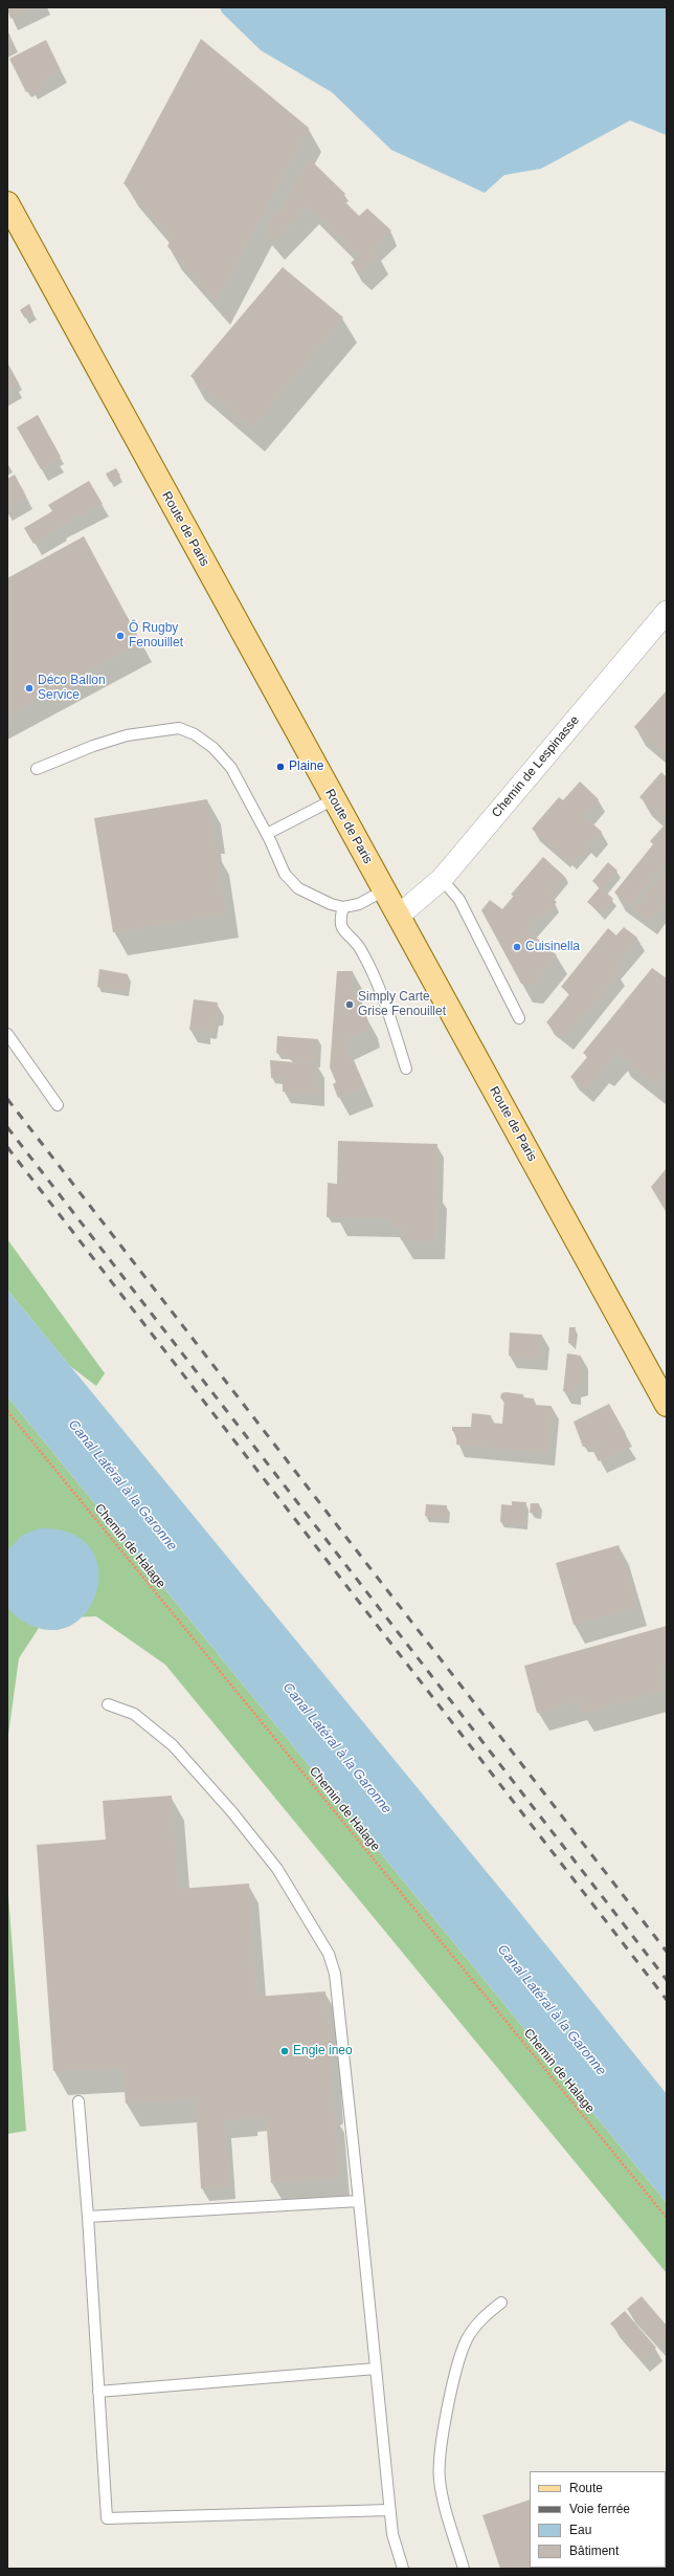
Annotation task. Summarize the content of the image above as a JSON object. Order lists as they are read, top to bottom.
{
  "streets": {
    "main road": ["Route de Paris"],
    "street": ["Chemin de Lespinasse"],
    "path": ["Chemin de Halage"]
  },
  "crossings": [
    ["Route de Paris", "Chemin de Lespinasse"]
  ],
  "water": ["Canal Latéral à la Garonne"],
  "places": [
    "Ô Rugby Fenouillet",
    "Déco Ballon Service",
    "Plaine",
    "Cuisinella",
    "Simply Carte Grise Fenouillet",
    "Engie ineo"
  ],
  "legend": [
    "Route",
    "Voie ferrée",
    "Eau",
    "Bâtiment"
  ]
}
